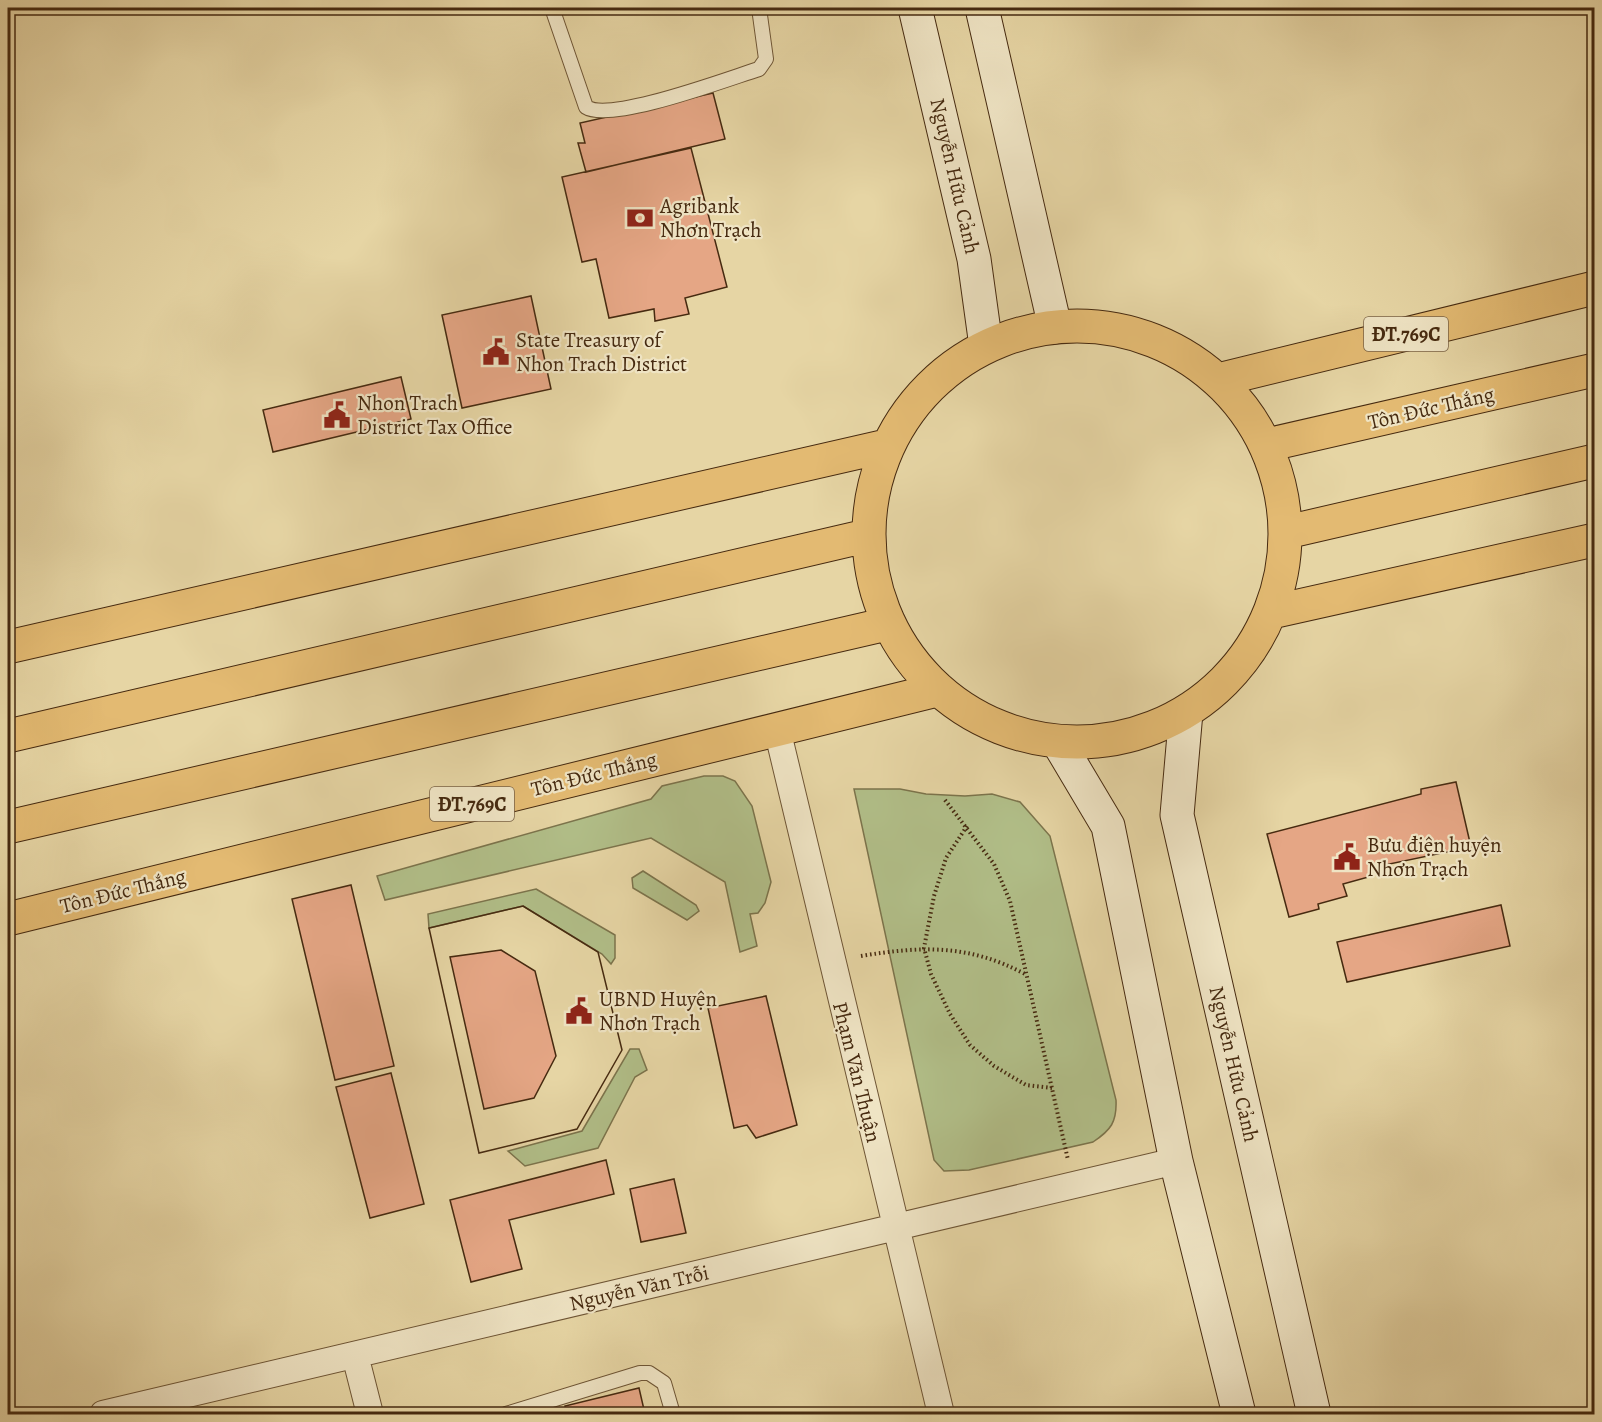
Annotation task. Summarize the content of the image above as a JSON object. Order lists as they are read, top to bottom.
{
  "streets": {
    "main road": ["ĐT.769C", "Tôn Đức Thắng"],
    "street": ["Nguyễn Hữu Cảnh", "Phạm Văn Thuận", "Nguyễn Văn Trỗi"]
  },
  "crossings": [
    ["Tôn Đức Thắng", "Phạm Văn Thuận"],
    ["Phạm Văn Thuận", "Nguyễn Văn Trỗi"]
  ],
  "places": {
    "bank": ["Agribank Nhơn Trạch"],
    "public building": [
      "State Treasury of Nhon Trach District",
      "Nhon Trach District Tax Office",
      "Bưu điện huyện Nhơn Trạch",
      "UBND Huyện Nhơn Trạch"
    ]
  }
}
